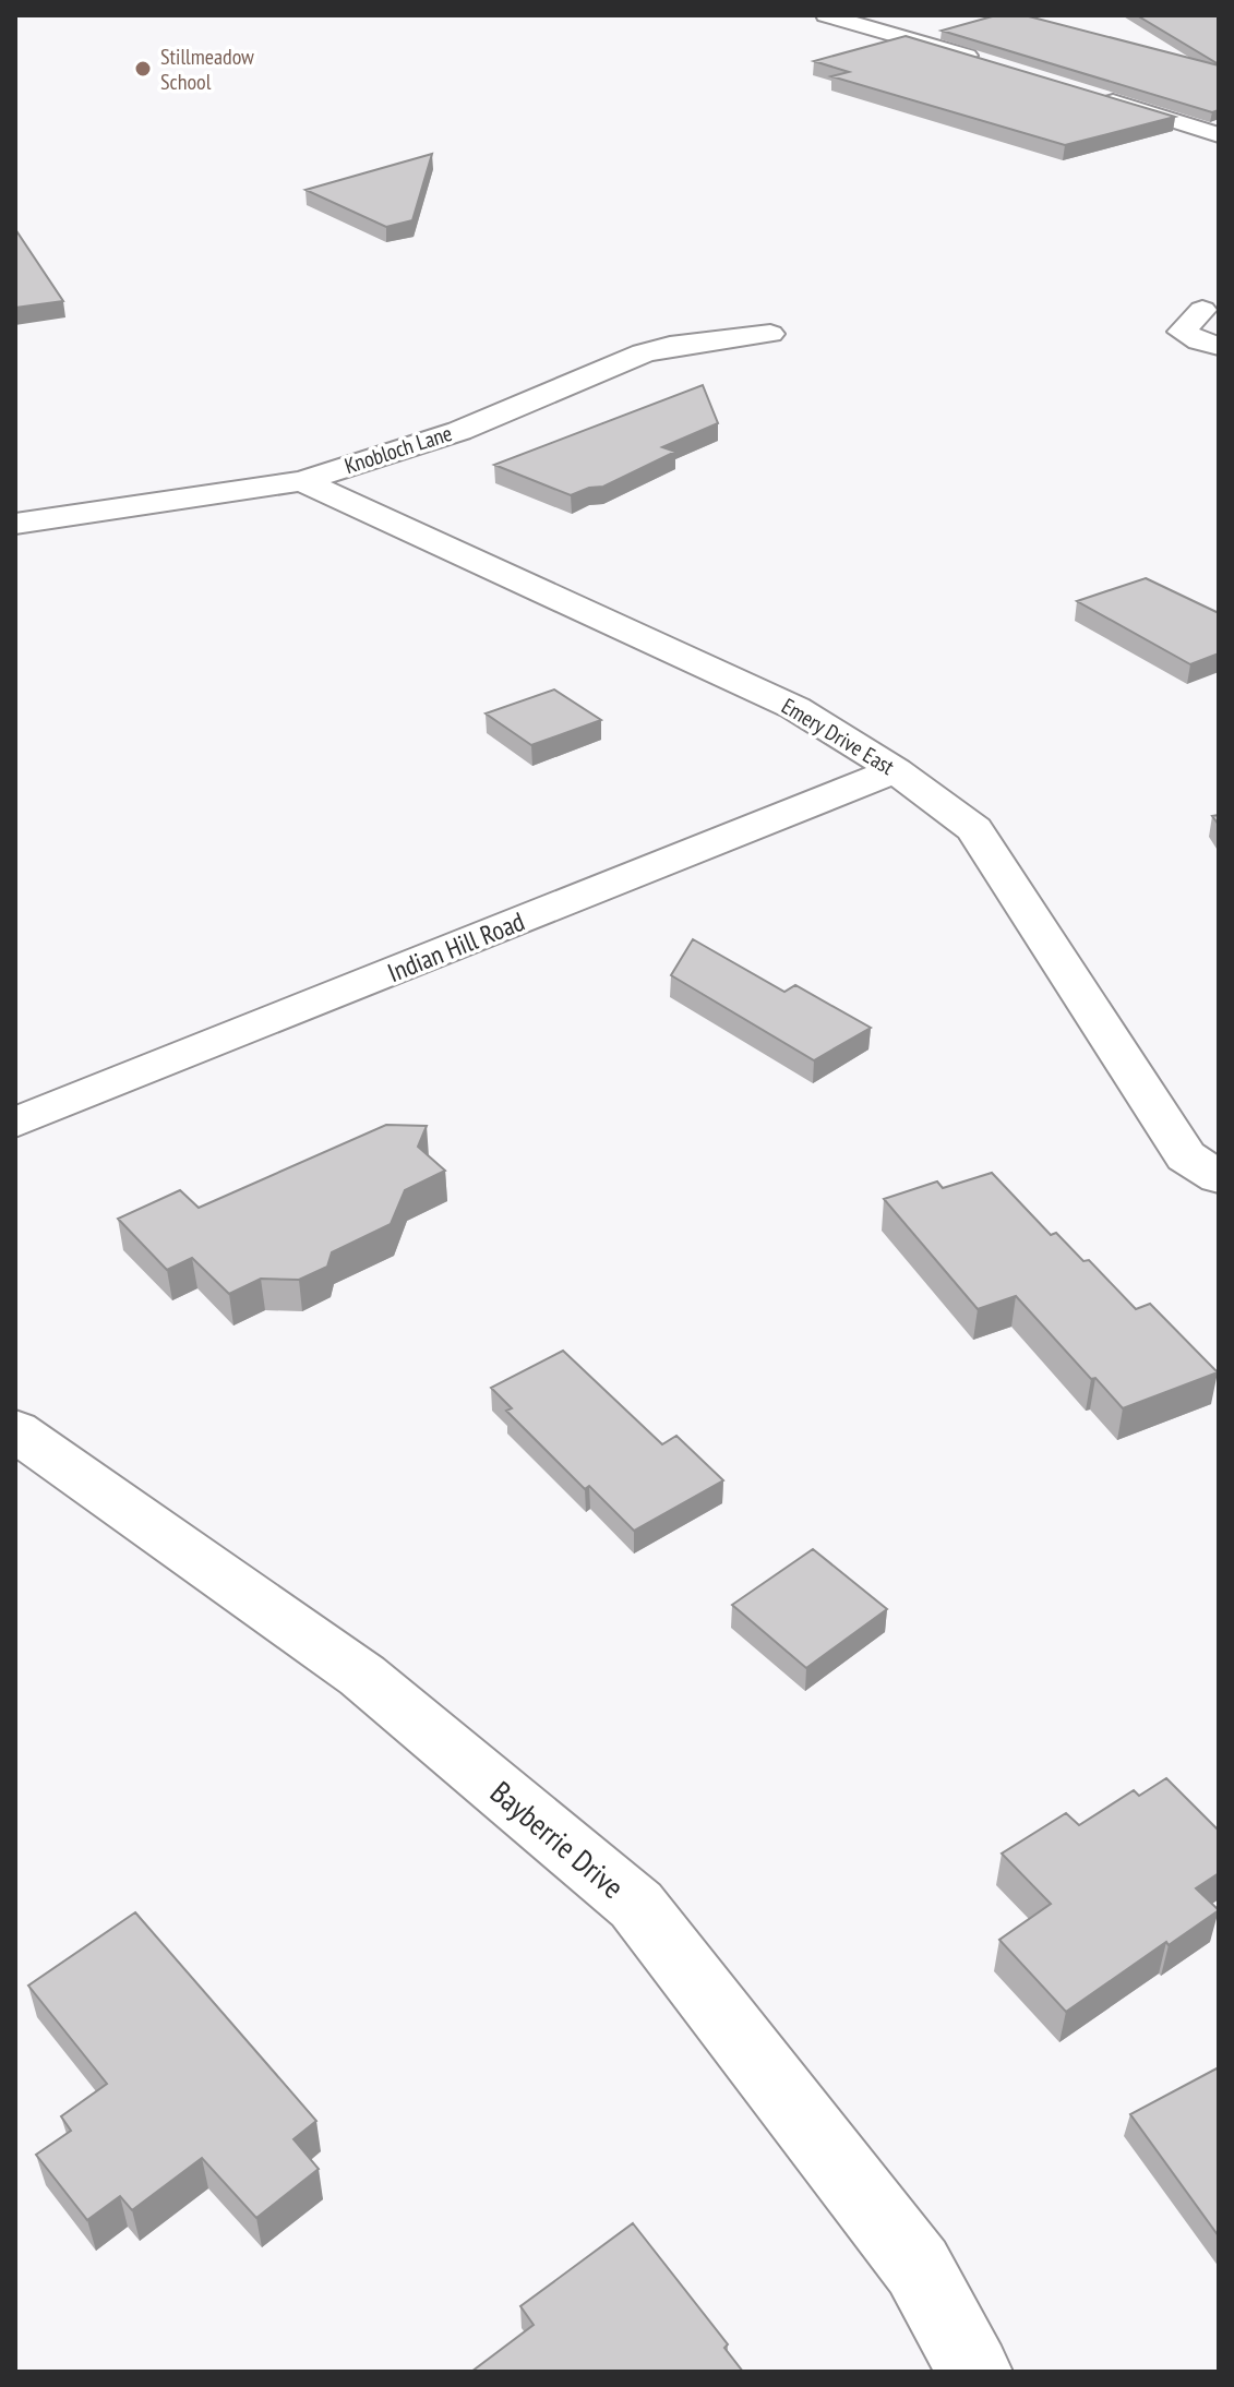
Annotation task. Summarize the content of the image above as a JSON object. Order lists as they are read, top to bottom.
{
  "streets": {
    "street": [
      "Knobloch Lane",
      "Emery Drive East",
      "Indian Hill Road",
      "Bayberrie Drive"
    ]
  },
  "crossings": [
    ["Knobloch Lane", "Emery Drive East"],
    ["Emery Drive East", "Indian Hill Road"]
  ],
  "places": ["Stillmeadow School"]
}
